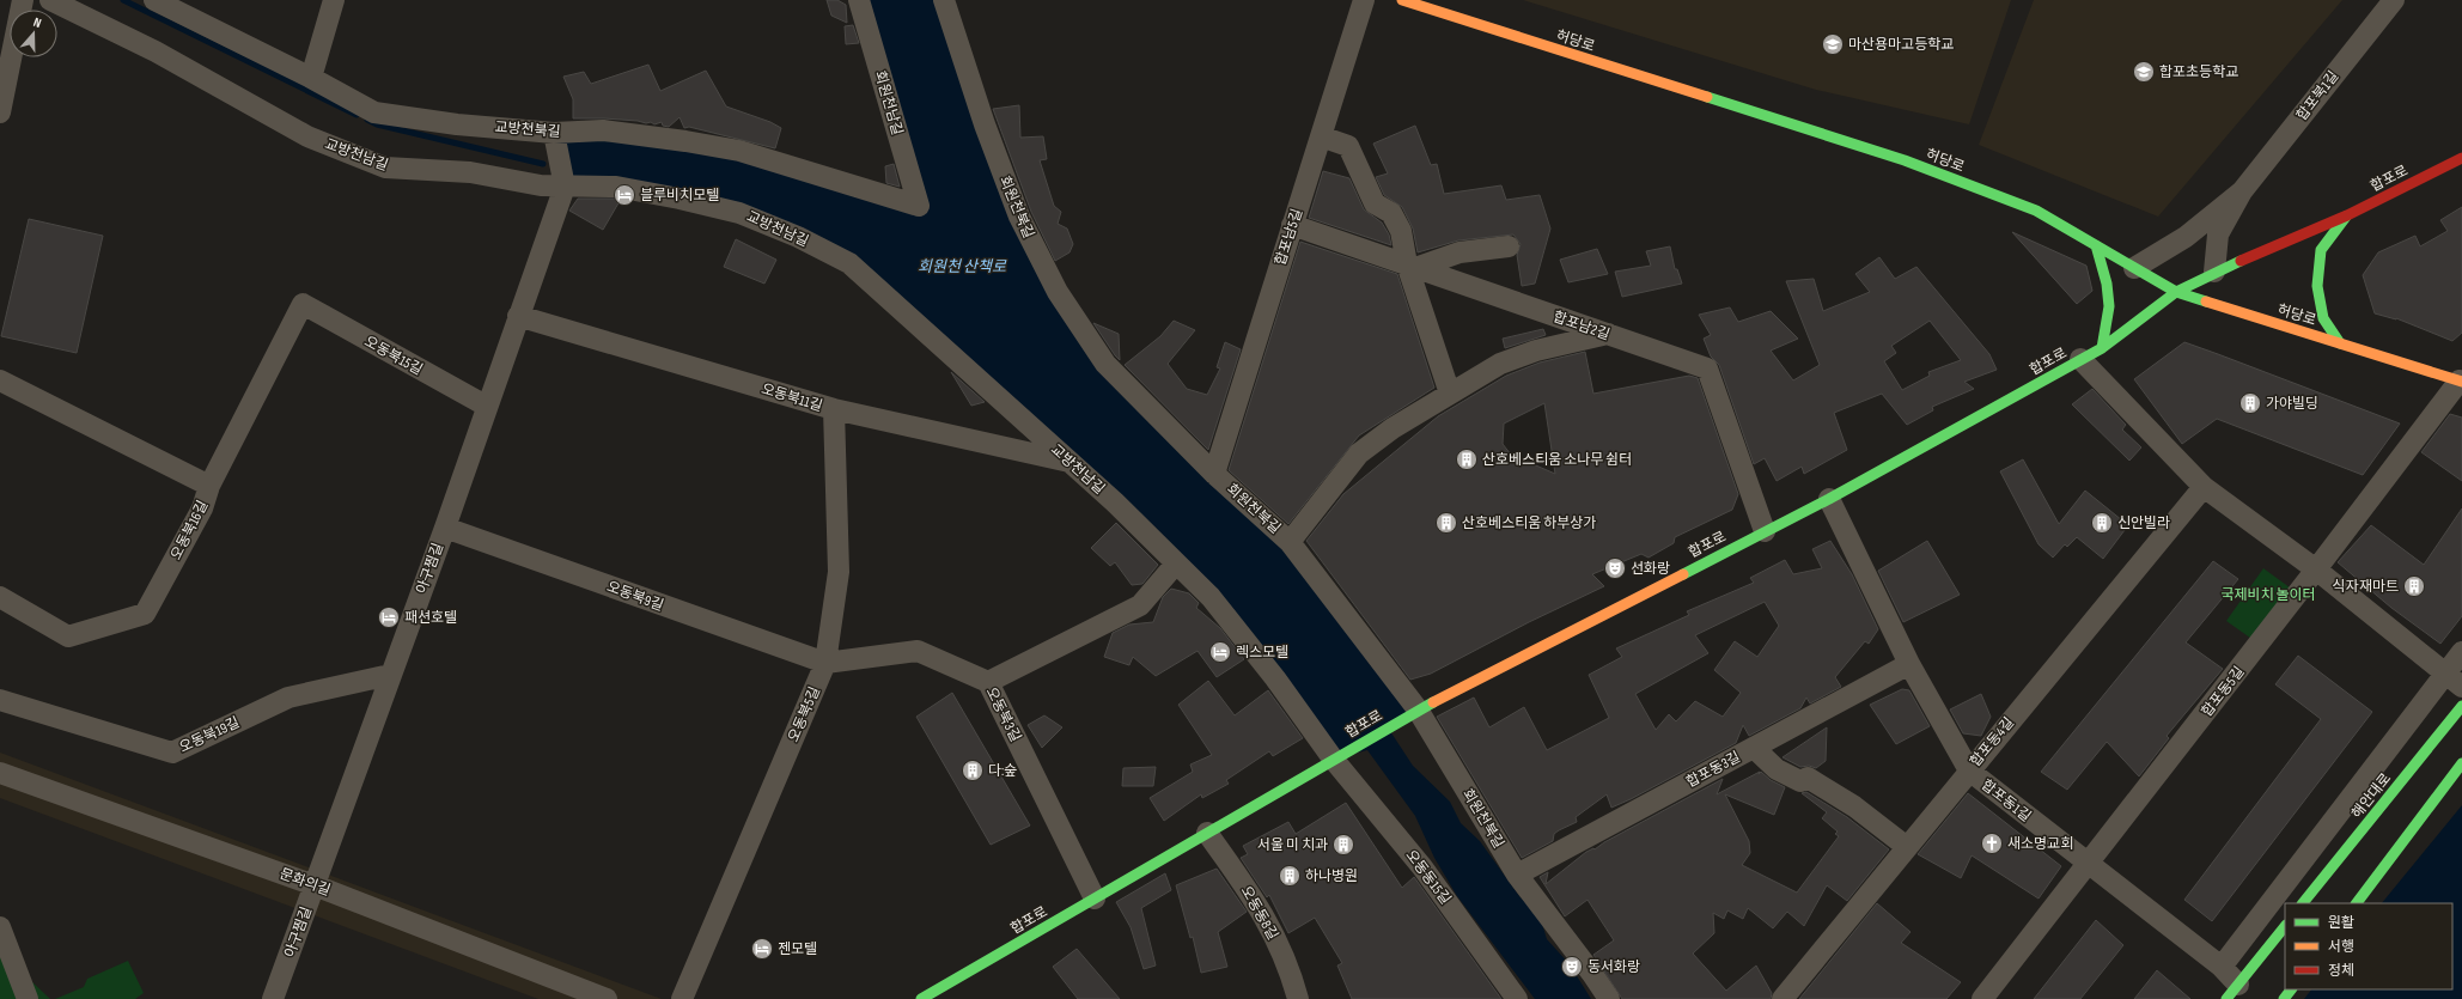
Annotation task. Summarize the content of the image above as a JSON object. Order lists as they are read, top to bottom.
{
  "streets": {
    "main road": ["허당로", "합포로", "해안대로"],
    "street": [
      "합포북1길",
      "회원천남길",
      "교방천북길",
      "교방천남길",
      "회원천북길",
      "합포남5길",
      "합포남2길",
      "오동북15길",
      "오동북11길",
      "오동북16길",
      "아구찜길",
      "오동북9길",
      "합포동5길",
      "오동북5길",
      "오동북3길",
      "오동북19길",
      "합포동4길",
      "합포동3길",
      "합포동1길",
      "오동동15길",
      "문화의길",
      "오동동8길"
    ]
  },
  "crossings": [
    ["허당로", "합포로"],
    ["허당로", "합포동5길"],
    ["회원천남길", "교방천북길"],
    ["교방천남길", "합포로"],
    ["교방천남길", "오동북11길"],
    ["교방천남길", "아구찜길"],
    ["교방천남길", "오동동15길"],
    ["합포로", "회원천북길"],
    ["합포로", "합포남2길"],
    ["합포로", "오동북3길"],
    ["합포로", "합포동1길"],
    ["합포로", "오동동15길"],
    ["합포로", "오동동8길"],
    ["회원천북길", "합포남5길"],
    ["회원천북길", "합포동3길"],
    ["합포남5길", "합포남2길"],
    ["오동북15길", "오동북16길"],
    ["오동북15길", "아구찜길"],
    ["오동북11길", "아구찜길"],
    ["오동북11길", "오동북5길"],
    ["아구찜길", "오동북9길"],
    ["아구찜길", "오동북19길"],
    ["아구찜길", "문화의길"],
    ["오동북9길", "오동북5길"],
    ["오동북9길", "오동북3길"],
    ["합포동5길", "합포동1길"],
    ["오동북5길", "오동북3길"],
    ["합포동4길", "합포동1길"],
    ["합포동3길", "합포동1길"]
  ],
  "water": ["회원천 산책로"],
  "parks": ["국제비치 놀이터"],
  "places": {
    "school or university": ["마산용마고등학교", "합포초등학교"],
    "hotel": [
      "블루비치모텔",
      "패션호텔",
      "렉스모텔",
      "젠모텔"
    ],
    "building": [
      "가야빌딩",
      "산호베스티움 소나무 쉼터",
      "산호베스티움 하부상가",
      "신안빌라",
      "식자재마트",
      "다:숲",
      "서울 미 치과",
      "하나병원"
    ],
    "theatre": ["선화랑", "동서화랑"],
    "church": ["새소명교회"]
  },
  "legend": ["원활", "서행", "정체"],
  "north": "top"
}
